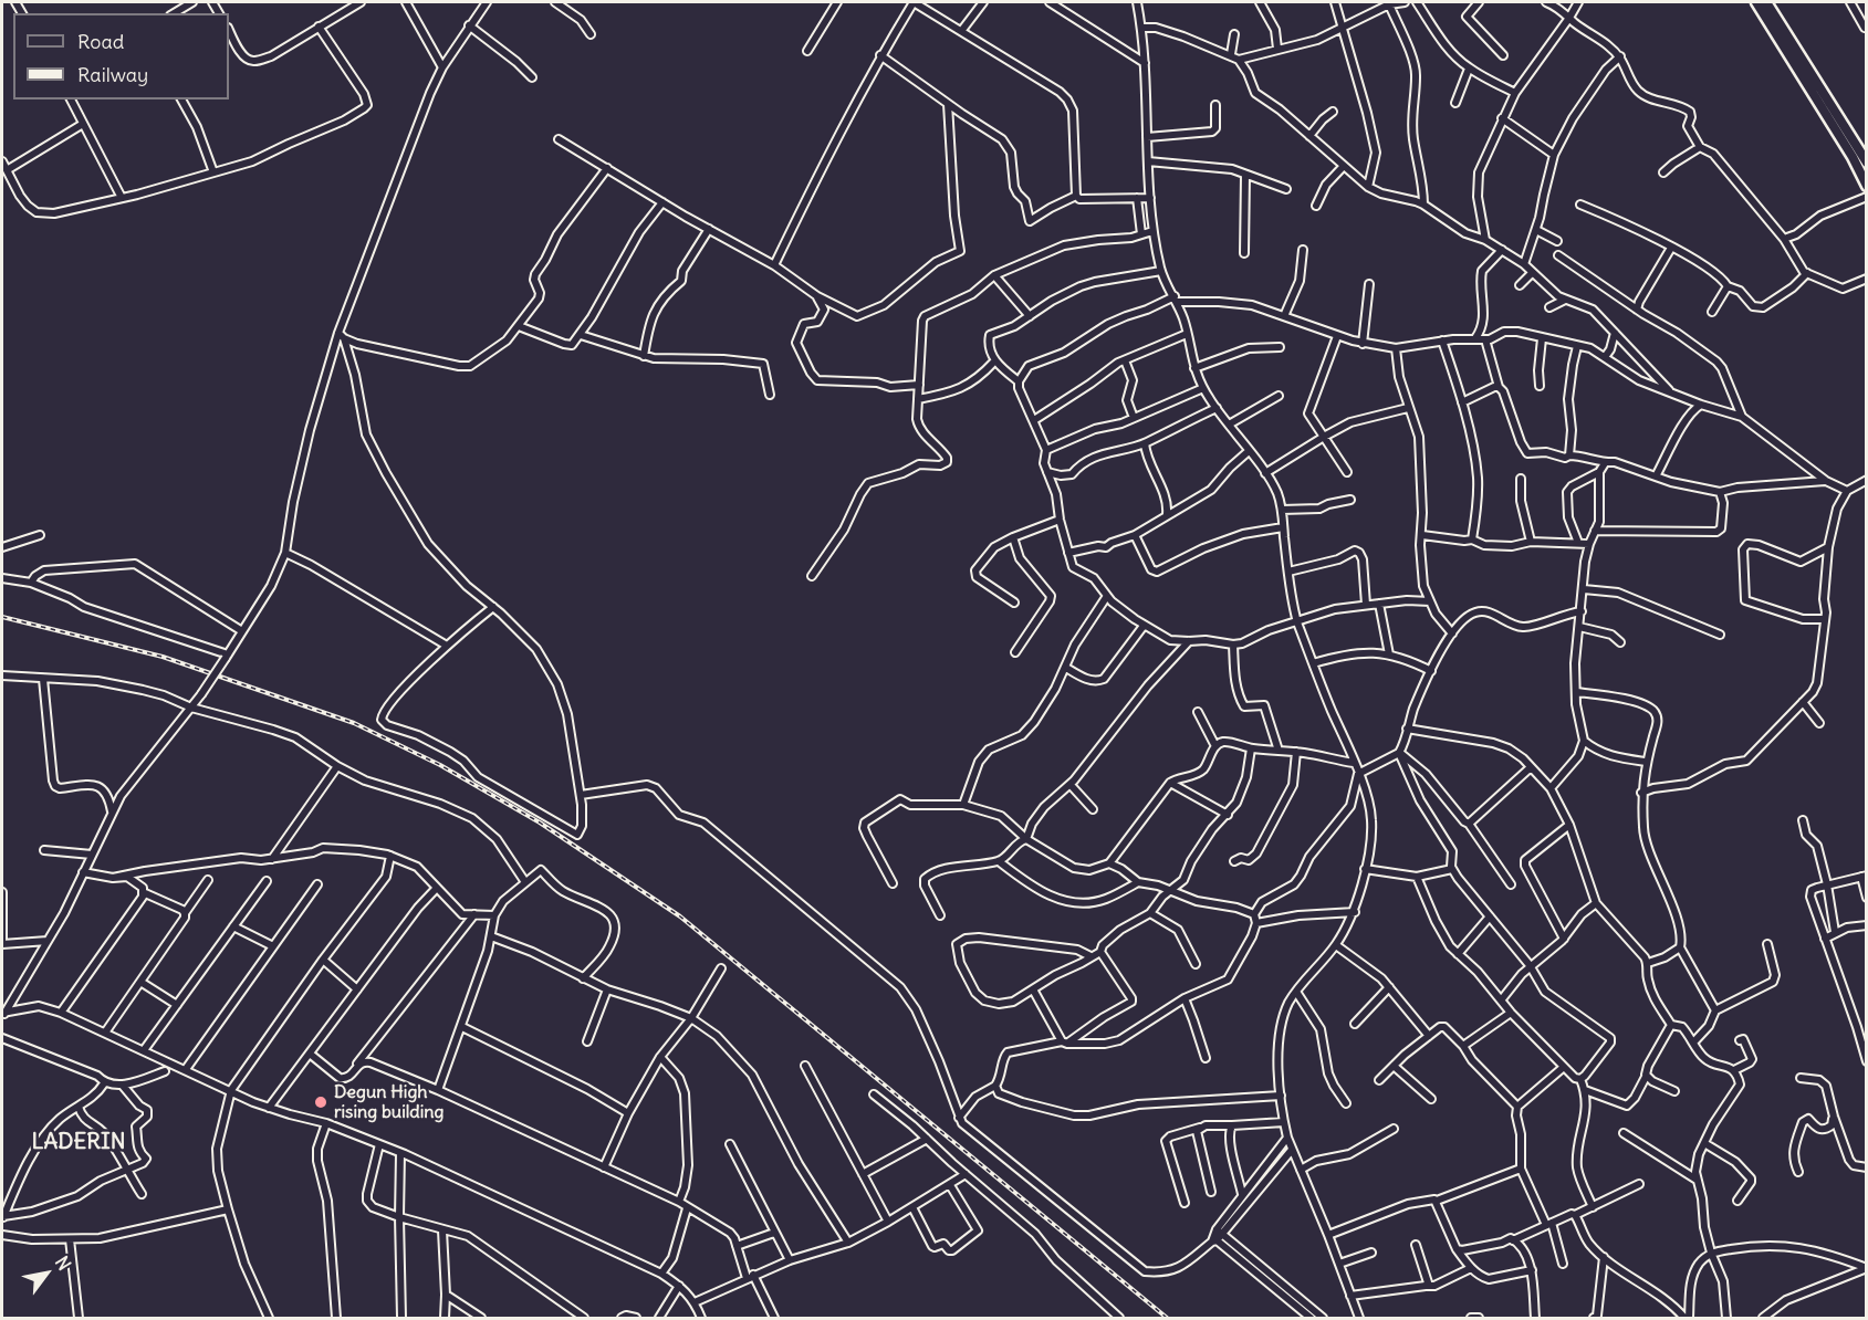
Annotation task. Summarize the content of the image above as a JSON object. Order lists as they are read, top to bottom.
{
  "districts": ["LADERIN"],
  "places": ["Degun High rising building"],
  "legend": ["Road", "Railway"],
  "north": "top right"
}
